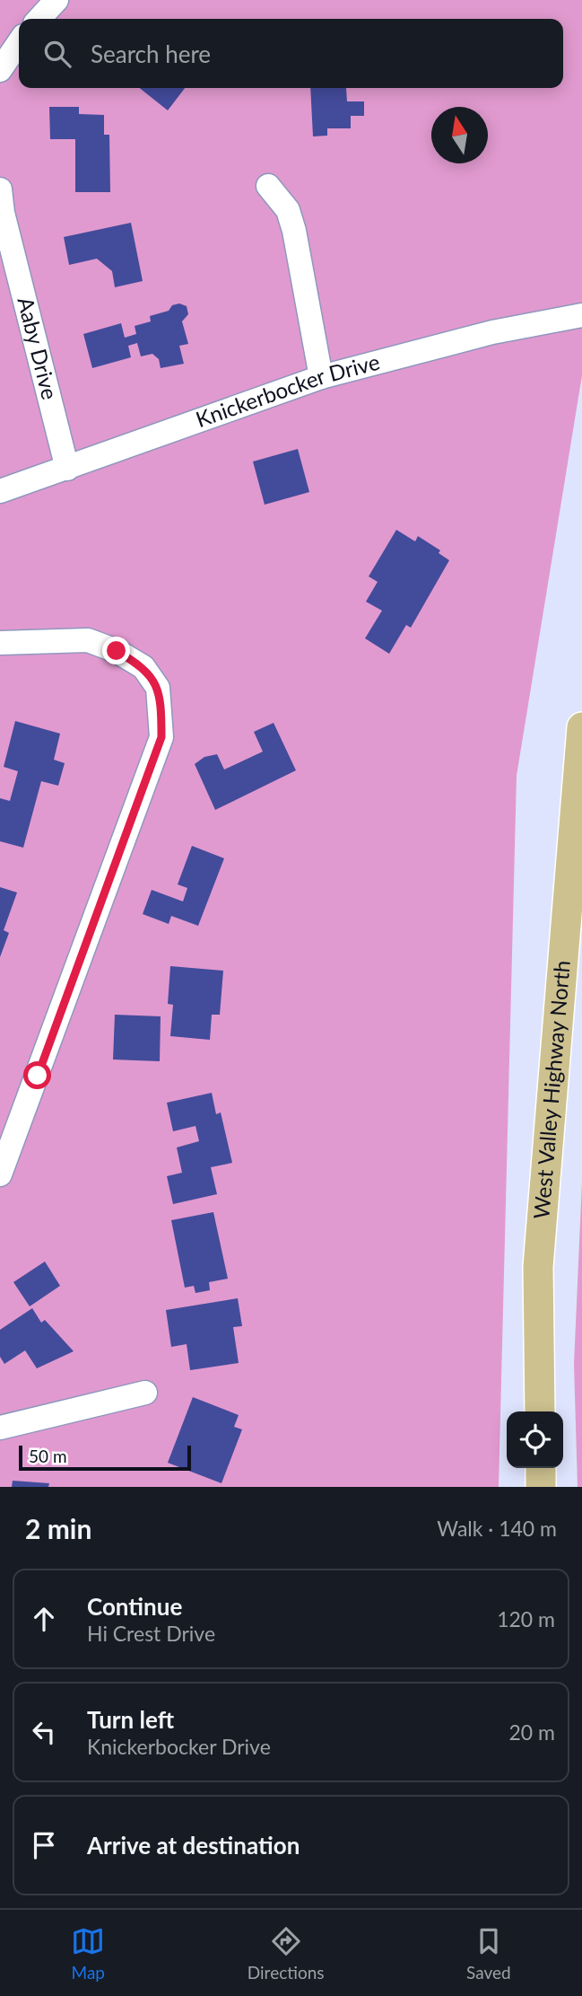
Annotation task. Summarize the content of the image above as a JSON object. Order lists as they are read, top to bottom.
{
  "streets": {
    "main road": ["West Valley Highway North"],
    "street": ["Aaby Drive", "Knickerbocker Drive"]
  },
  "crossings": [
    ["Aaby Drive", "Knickerbocker Drive"]
  ],
  "scale_bar": "50 m",
  "north": "top",
  "page": {
    "search": "Search here",
    "scale": "50 m",
    "heading": ["2 min", "Walk · 140 m"],
    "list": [
      ["Continue", "Hi Crest Drive", "120 m"],
      ["Turn left", "Knickerbocker Drive", "20 m"],
      "Arrive at destination"
    ],
    "nav": ["Map", "Directions", "Saved"]
  }
}
